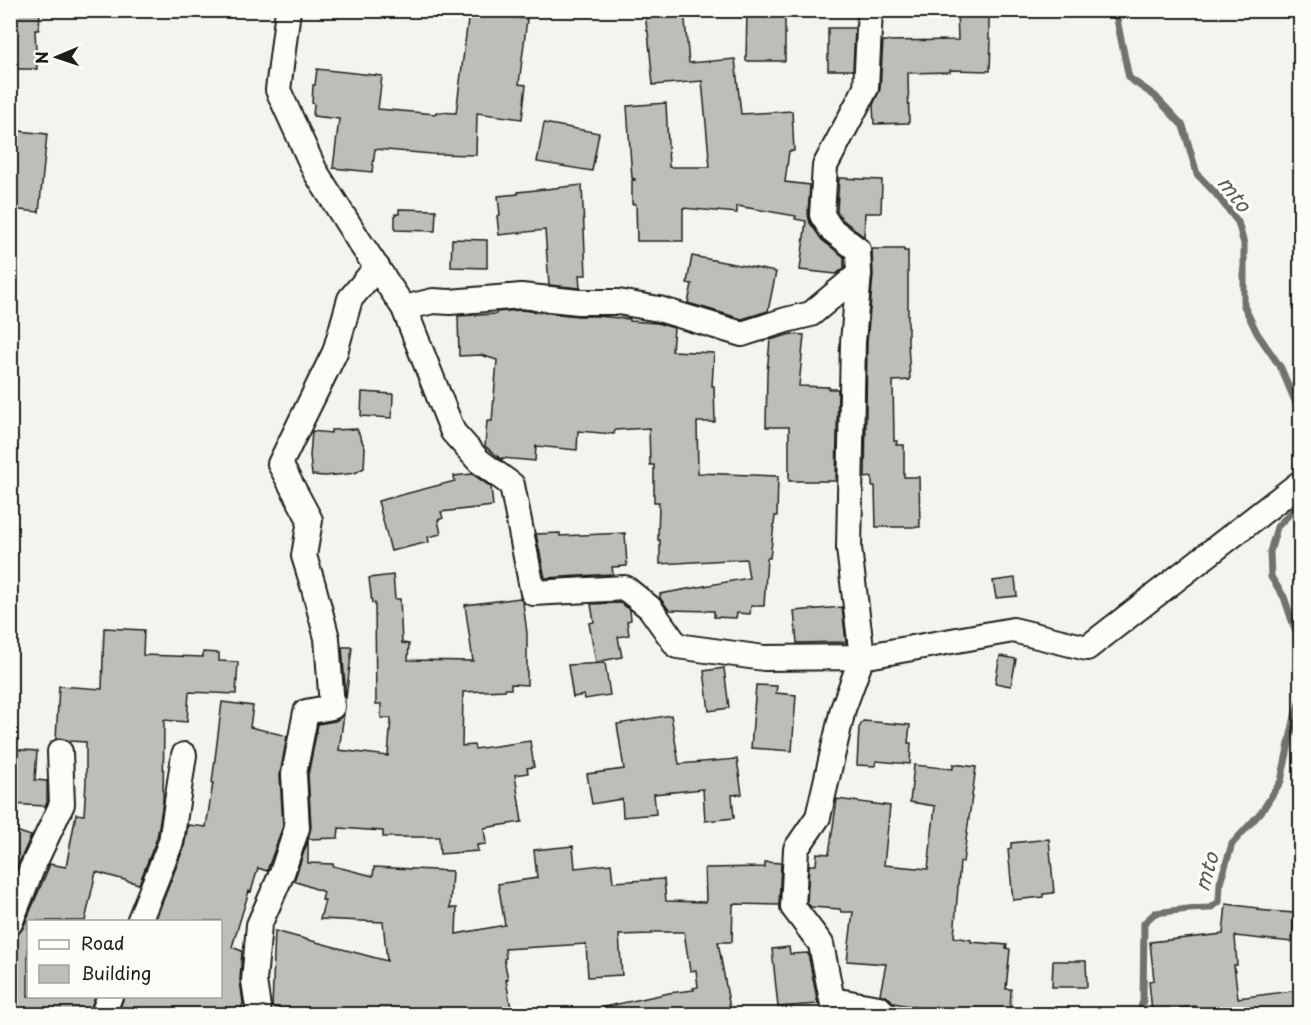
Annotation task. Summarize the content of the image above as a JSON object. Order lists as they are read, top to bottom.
{
  "water": ["mto"],
  "legend": ["Road", "Building"],
  "north": "left"
}
